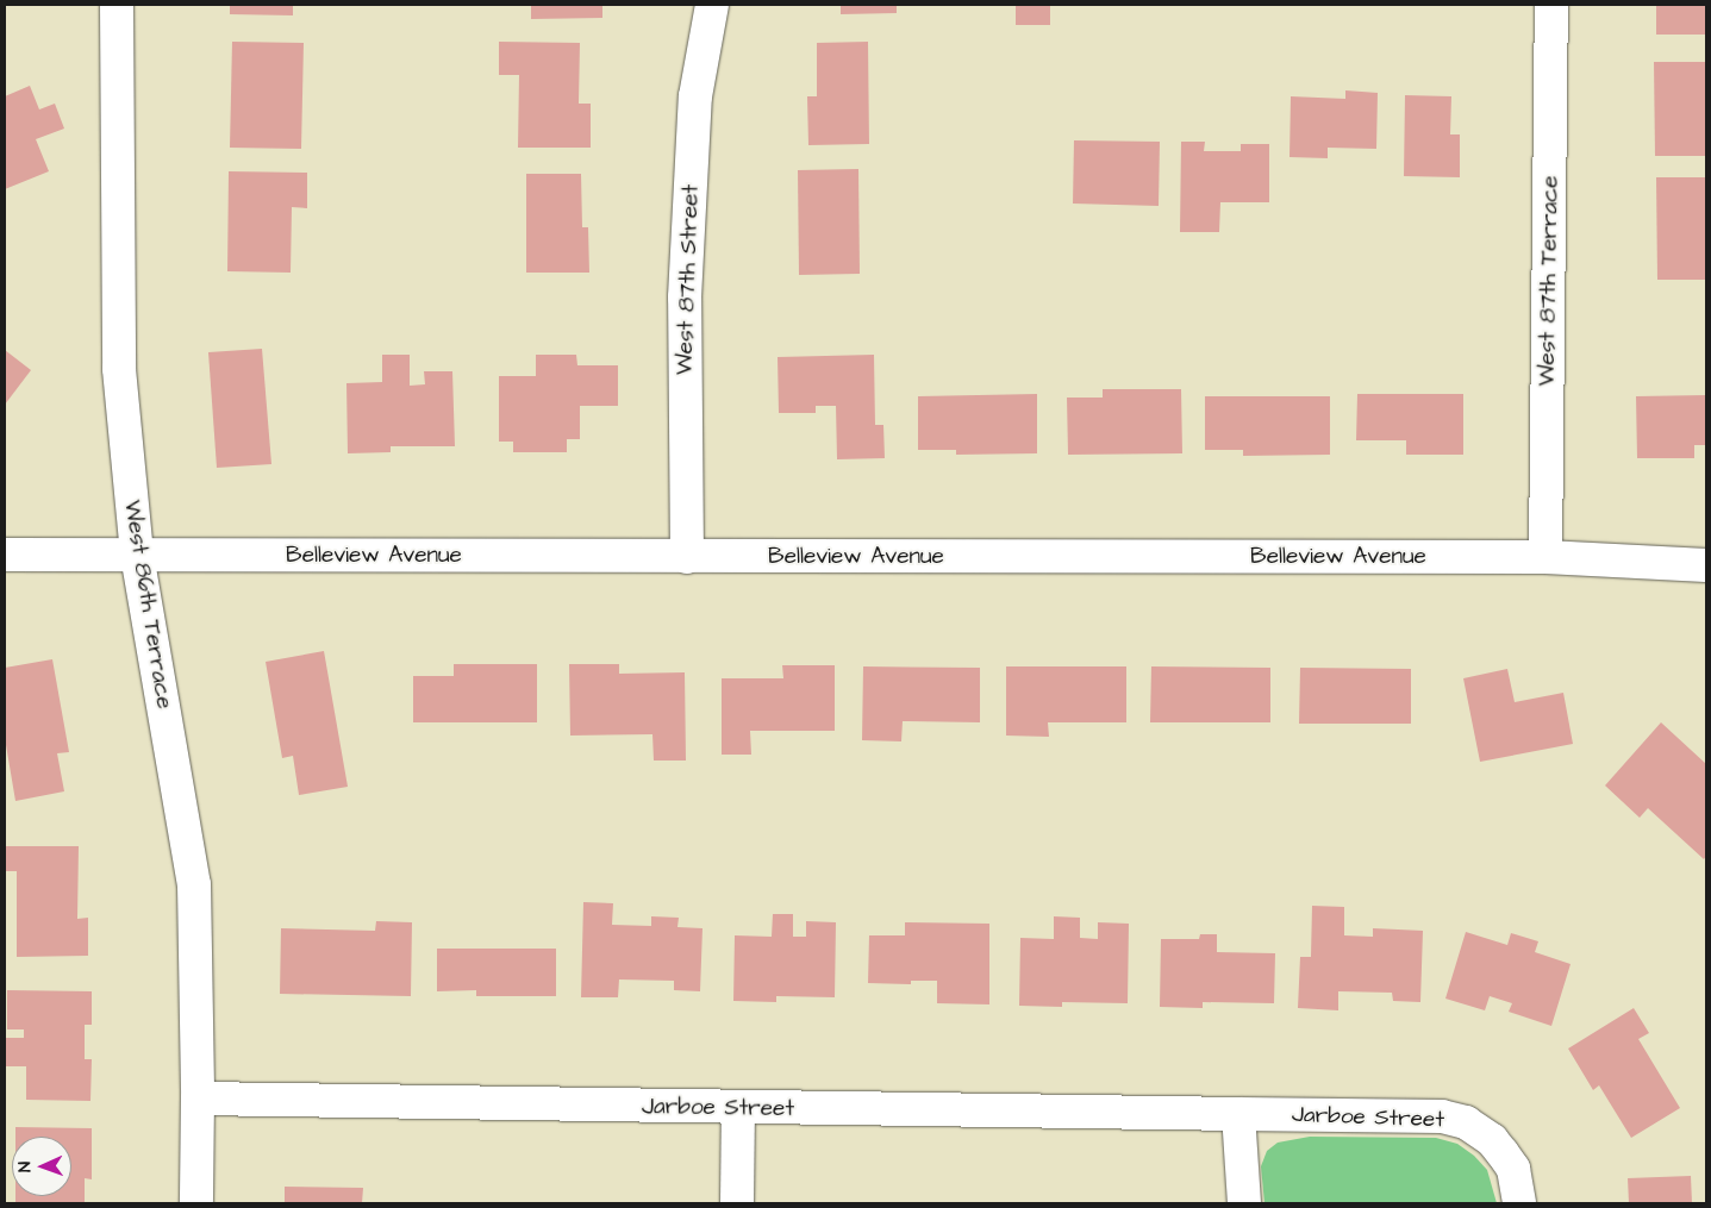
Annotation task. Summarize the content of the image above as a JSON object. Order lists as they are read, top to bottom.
{
  "streets": {
    "street": [
      "West 87th Street",
      "West 87th Terrace",
      "Belleview Avenue",
      "West 86th Terrace",
      "Jarboe Street"
    ]
  },
  "crossings": [
    ["West 87th Street", "Belleview Avenue"],
    ["West 87th Terrace", "Belleview Avenue"],
    ["Belleview Avenue", "West 86th Terrace"],
    ["West 86th Terrace", "Jarboe Street"]
  ],
  "north": "left"
}
